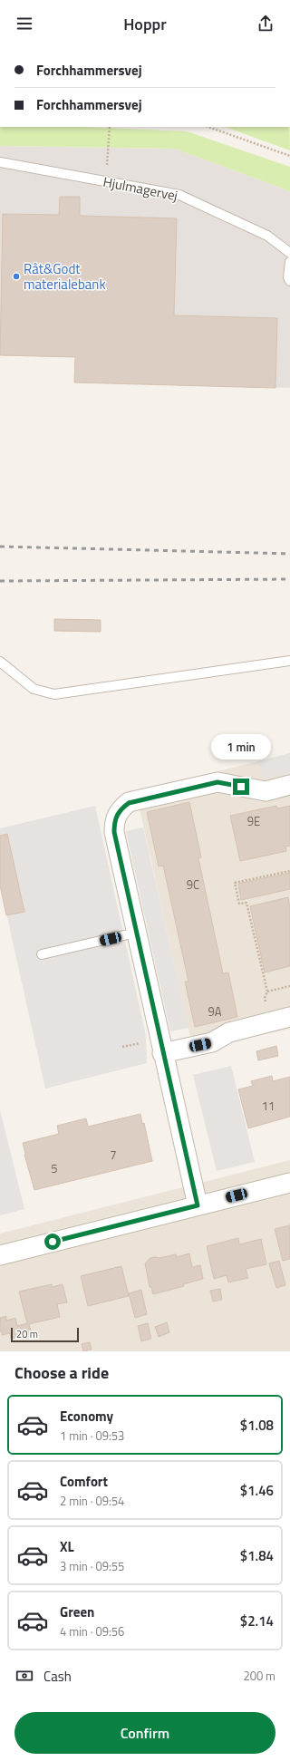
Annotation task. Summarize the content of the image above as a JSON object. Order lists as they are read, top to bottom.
{
  "streets": {
    "lane": ["Hjulmagervej"]
  },
  "places": ["Råt&Godt materialebank"],
  "house_numbers": [
    "9E",
    "9C",
    "9A",
    "11",
    "7",
    "5"
  ],
  "scale_bar": "20 m",
  "page": {
    "header": "Hoppr",
    "banner": ["Forchhammersvej", "Forchhammersvej"],
    "bubble": "1 min",
    "scale": "20 m",
    "heading": "Choose a ride",
    "list": [
      {
        "name": "Economy",
        "note": "1 min · 09:53",
        "value": "$1.08"
      },
      {
        "name": "Comfort",
        "note": "2 min · 09:54",
        "value": "$1.46"
      },
      {
        "name": "XL",
        "note": "3 min · 09:55",
        "value": "$1.84"
      },
      {
        "name": "Green",
        "note": "4 min · 09:56",
        "value": "$2.14"
      }
    ],
    "pay": ["Cash", "200 m"],
    "buttons": "Confirm"
  }
}
